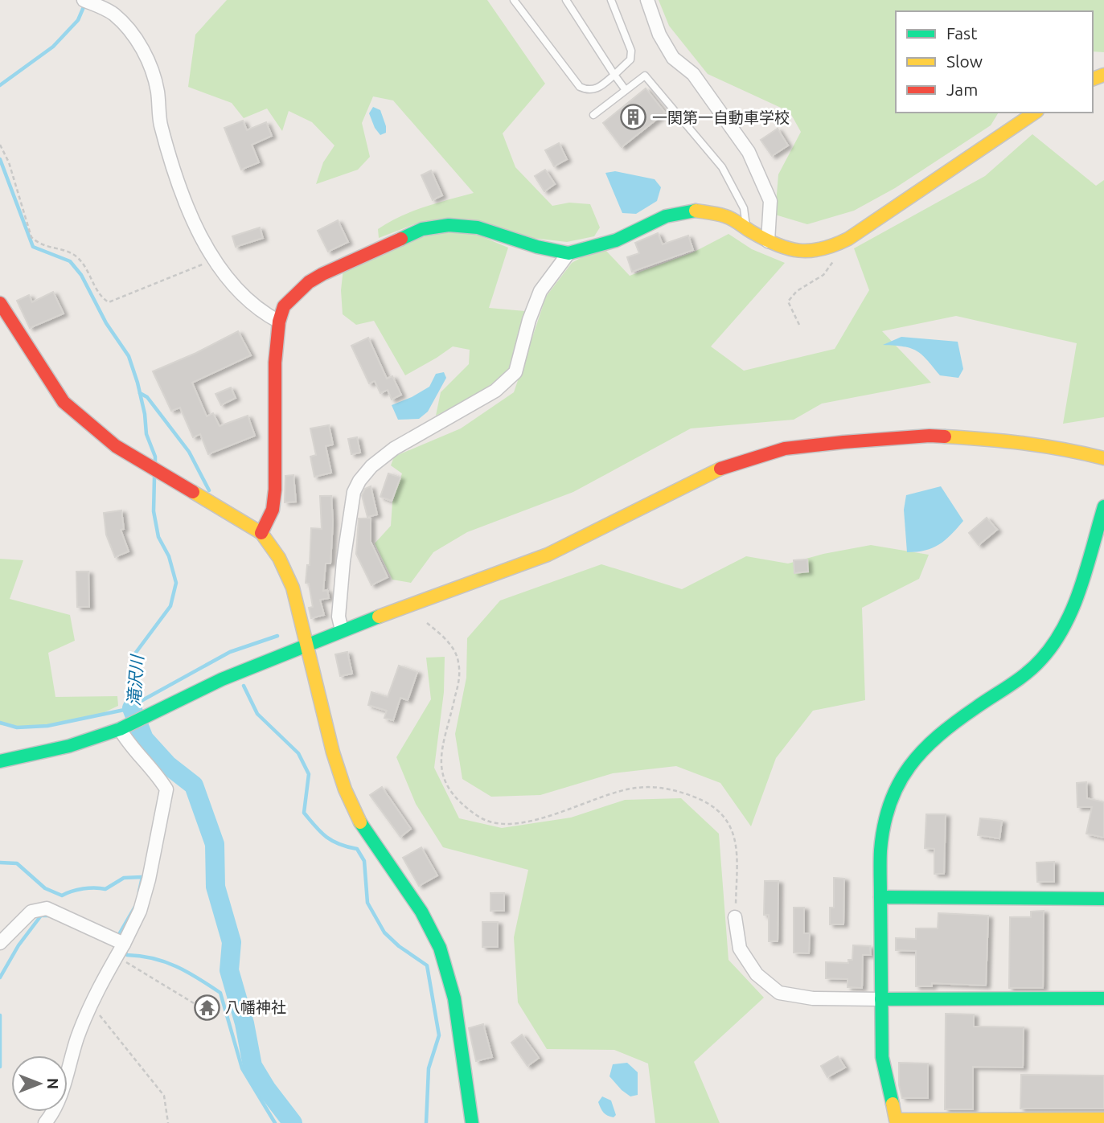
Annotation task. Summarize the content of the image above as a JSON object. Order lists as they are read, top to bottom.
{
  "water": ["滝沢川"],
  "places": {
    "building": ["一関第一自動車学校"],
    "temple": ["八幡神社"]
  },
  "legend": ["Fast", "Slow", "Jam"],
  "north": "right"
}
